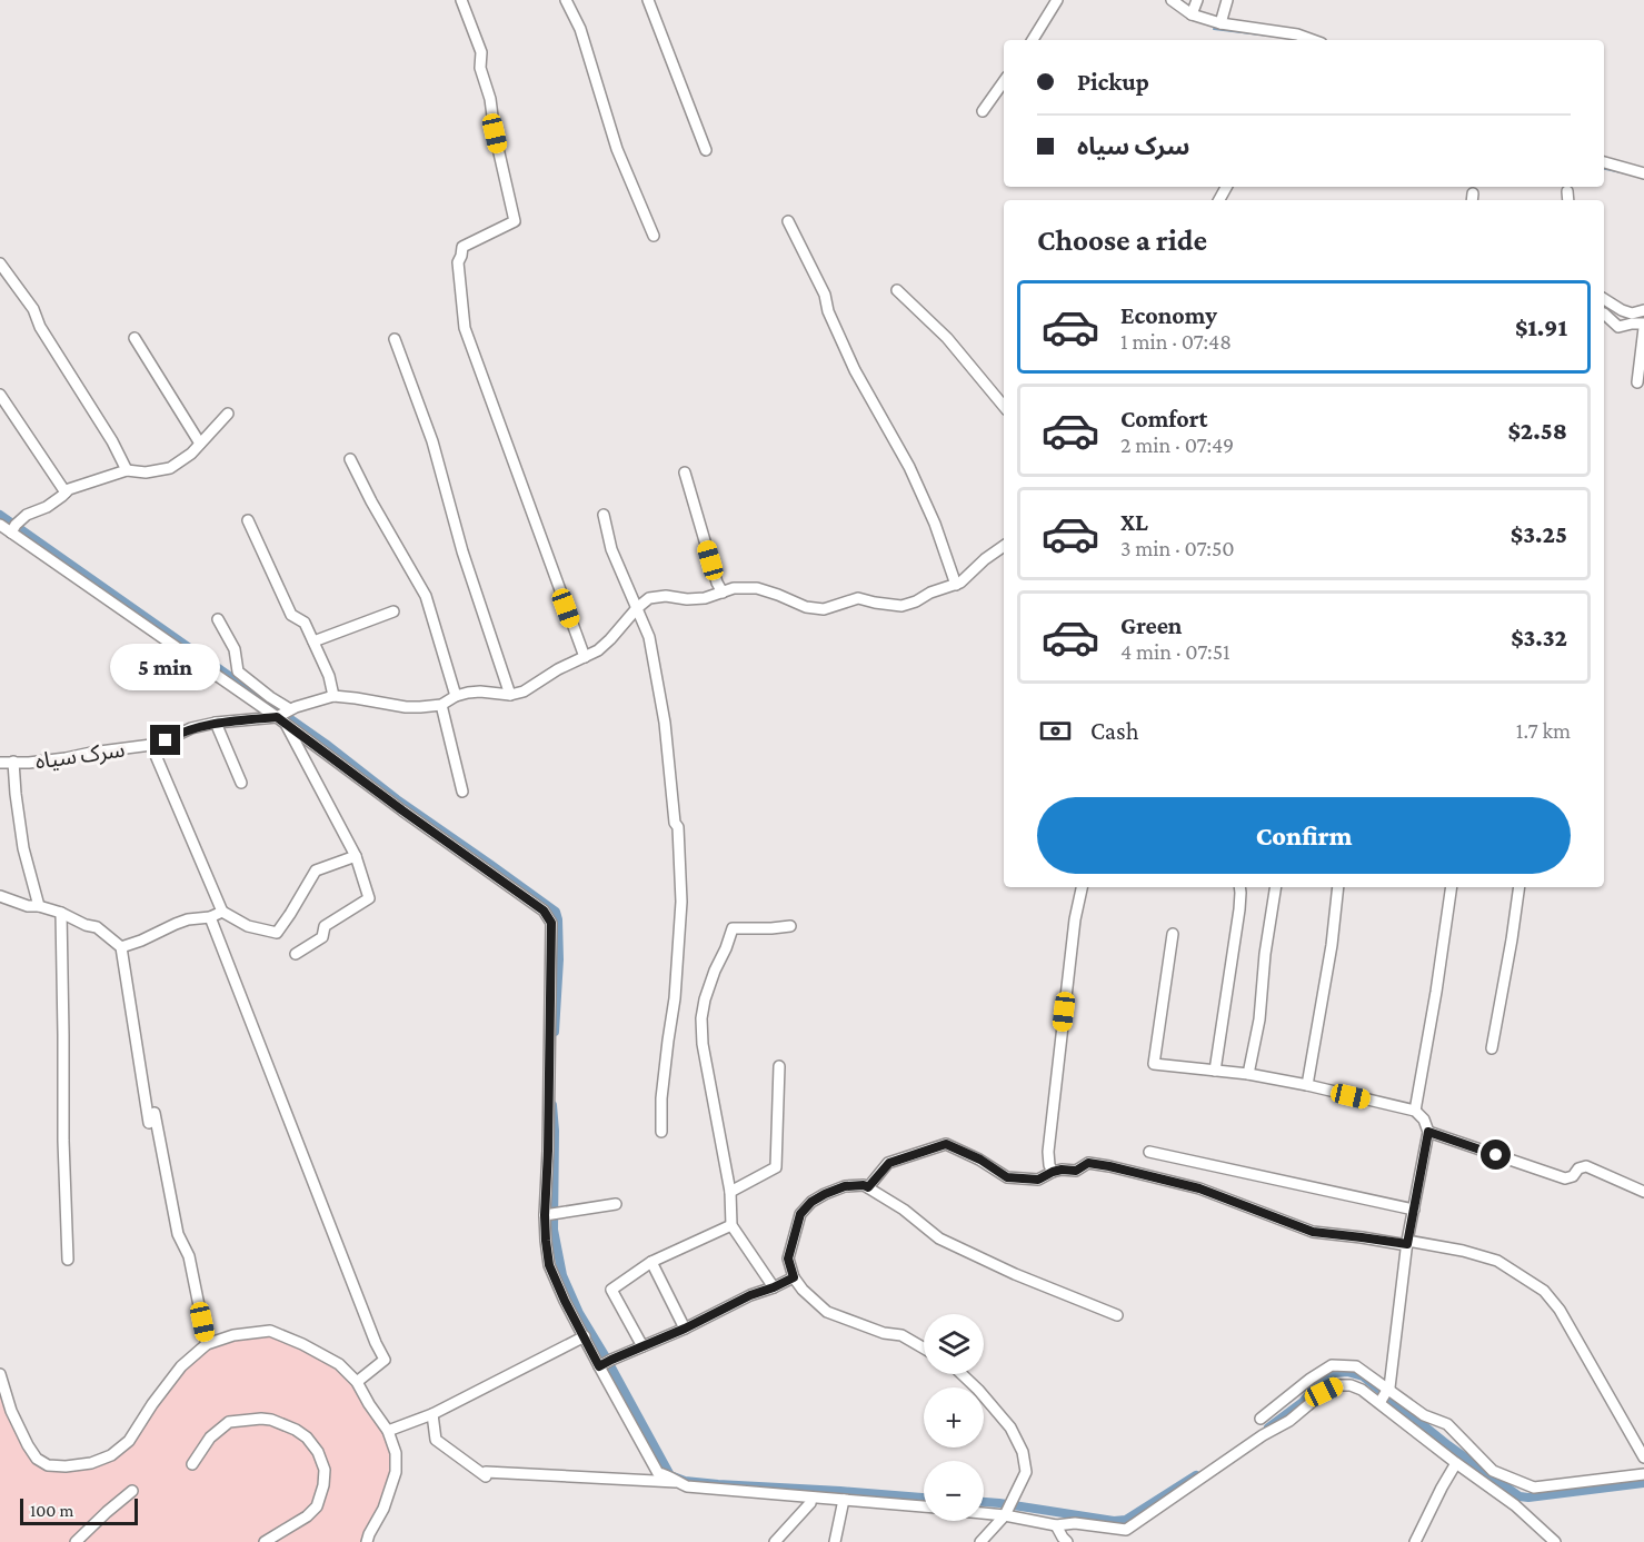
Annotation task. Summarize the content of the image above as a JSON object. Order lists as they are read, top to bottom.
{
  "streets": {
    "street": ["سرک سیاه"]
  },
  "scale_bar": "100 m",
  "page": {
    "banner": ["Pickup", "سرک سیاه"],
    "heading": "Choose a ride",
    "list": [
      {
        "name": "Economy",
        "note": "1 min · 07:48",
        "value": "$1.91"
      },
      {
        "name": "Comfort",
        "note": "2 min · 07:49",
        "value": "$2.58"
      },
      {
        "name": "XL",
        "note": "3 min · 07:50",
        "value": "$3.25"
      },
      {
        "name": "Green",
        "note": "4 min · 07:51",
        "value": "$3.32"
      }
    ],
    "bubble": "5 min",
    "pay": ["Cash", "1.7 km"],
    "buttons": "Confirm",
    "map_buttons": ["+", "−"],
    "scale": "100 m"
  }
}
